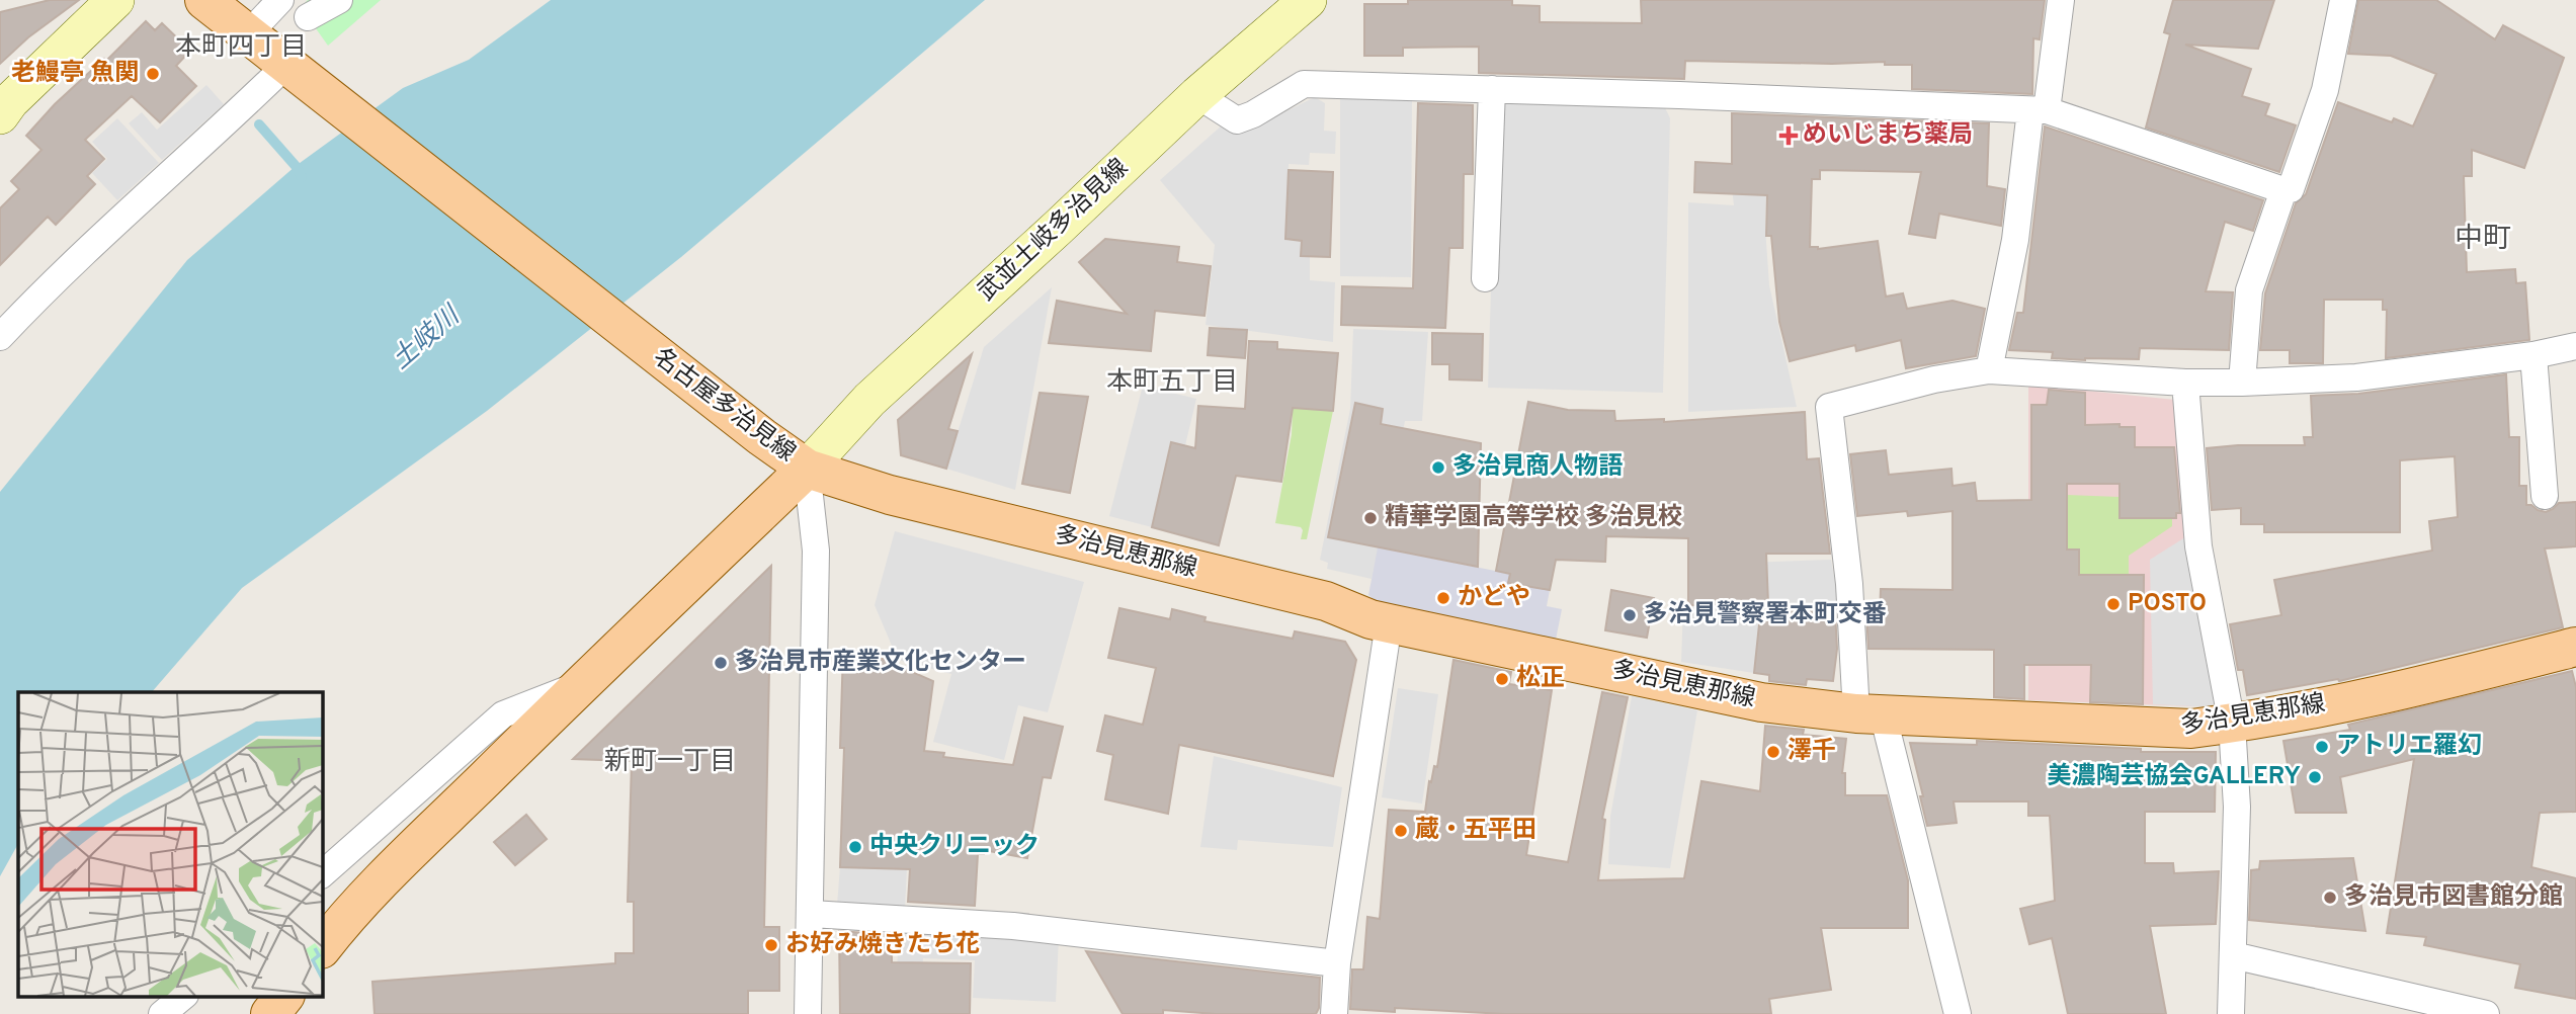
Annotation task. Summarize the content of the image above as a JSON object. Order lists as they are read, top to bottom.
{
  "streets": {
    "main road": ["武並土岐多治見線", "名古屋多治見線", "多治見恵那線"]
  },
  "crossings": [
    ["武並土岐多治見線", "名古屋多治見線"],
    ["武並土岐多治見線", "多治見恵那線"],
    ["名古屋多治見線", "多治見恵那線"]
  ],
  "districts": [
    "本町四丁目",
    "中町",
    "本町五丁目",
    "新町一丁目"
  ],
  "water": ["土岐川"],
  "places": {
    "other": [
      "老鰻亭 魚関",
      "多治見商人物語",
      "精華学園高等学校 多治見校",
      "かどや",
      "POSTO",
      "多治見警察署本町交番",
      "多治見市産業文化センター",
      "松正",
      "アトリエ羅幻",
      "澤千",
      "美濃陶芸協会GALLERY",
      "蔵・五平田",
      "中央クリニック",
      "多治見市図書館分館",
      "お好み焼きたち花"
    ],
    "health": ["めいじまち薬局"]
  }
}
